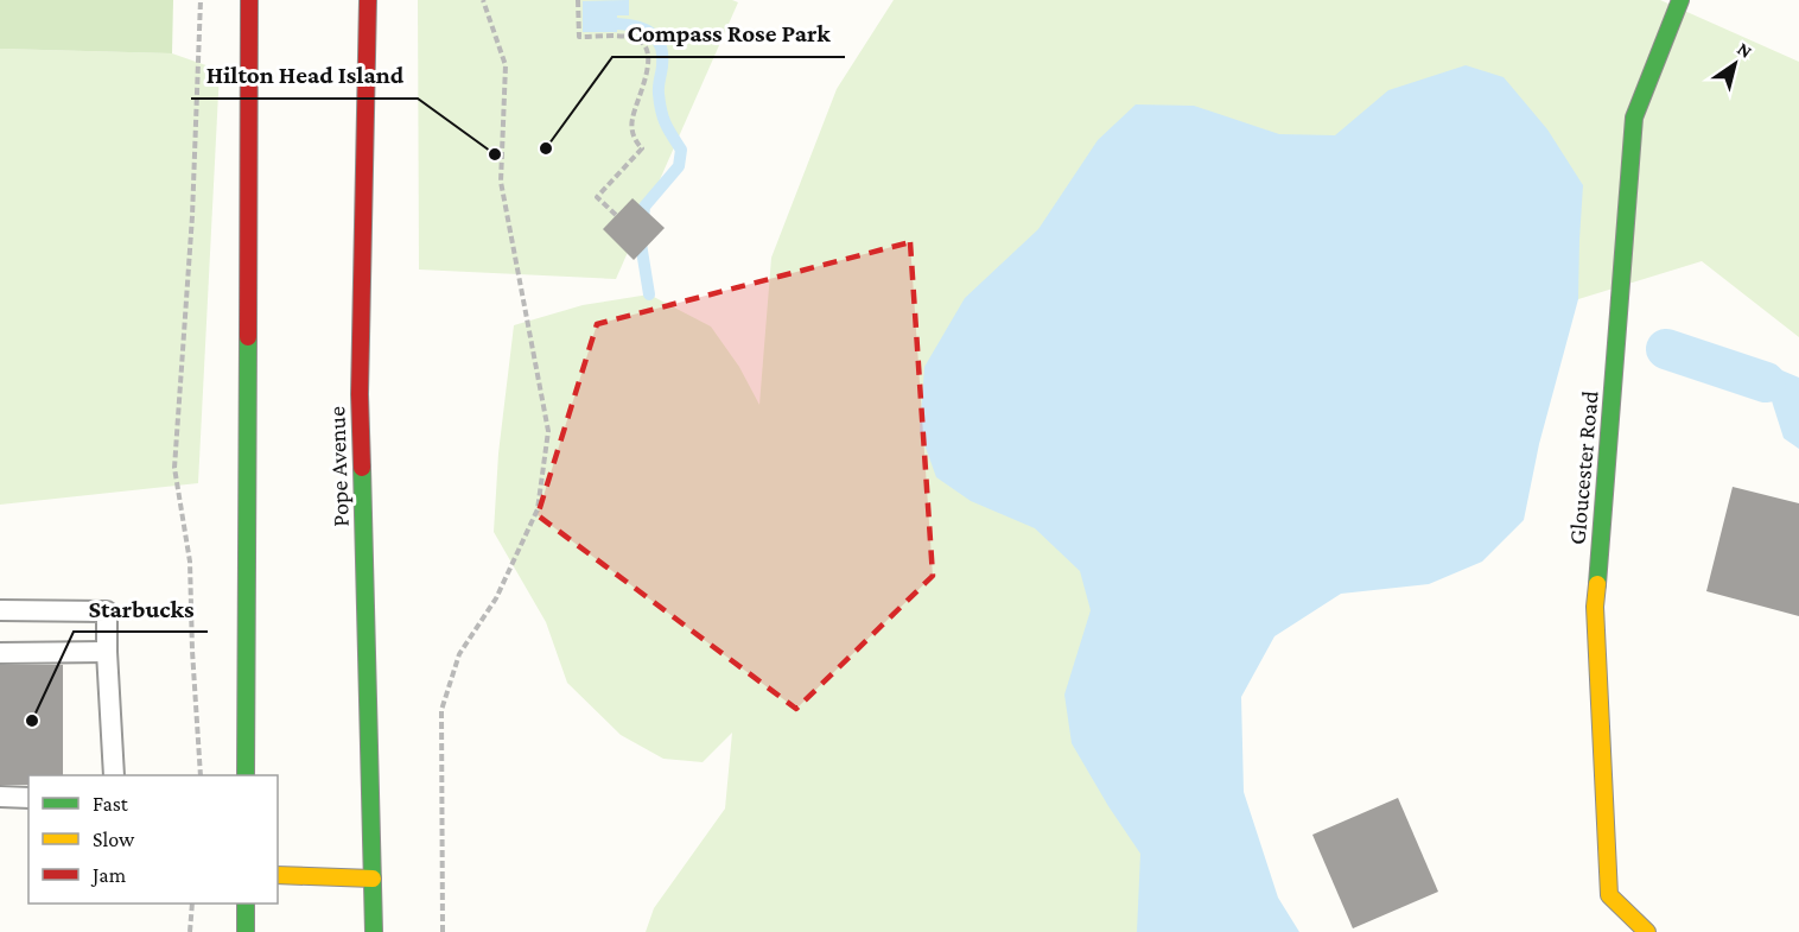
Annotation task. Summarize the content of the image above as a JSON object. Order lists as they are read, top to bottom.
{
  "streets": {
    "main road": ["Pope Avenue", "Gloucester Road"]
  },
  "places": ["Compass Rose Park", "Hilton Head Island", "Starbucks"],
  "legend": ["Fast", "Slow", "Jam"],
  "north": "top right"
}
